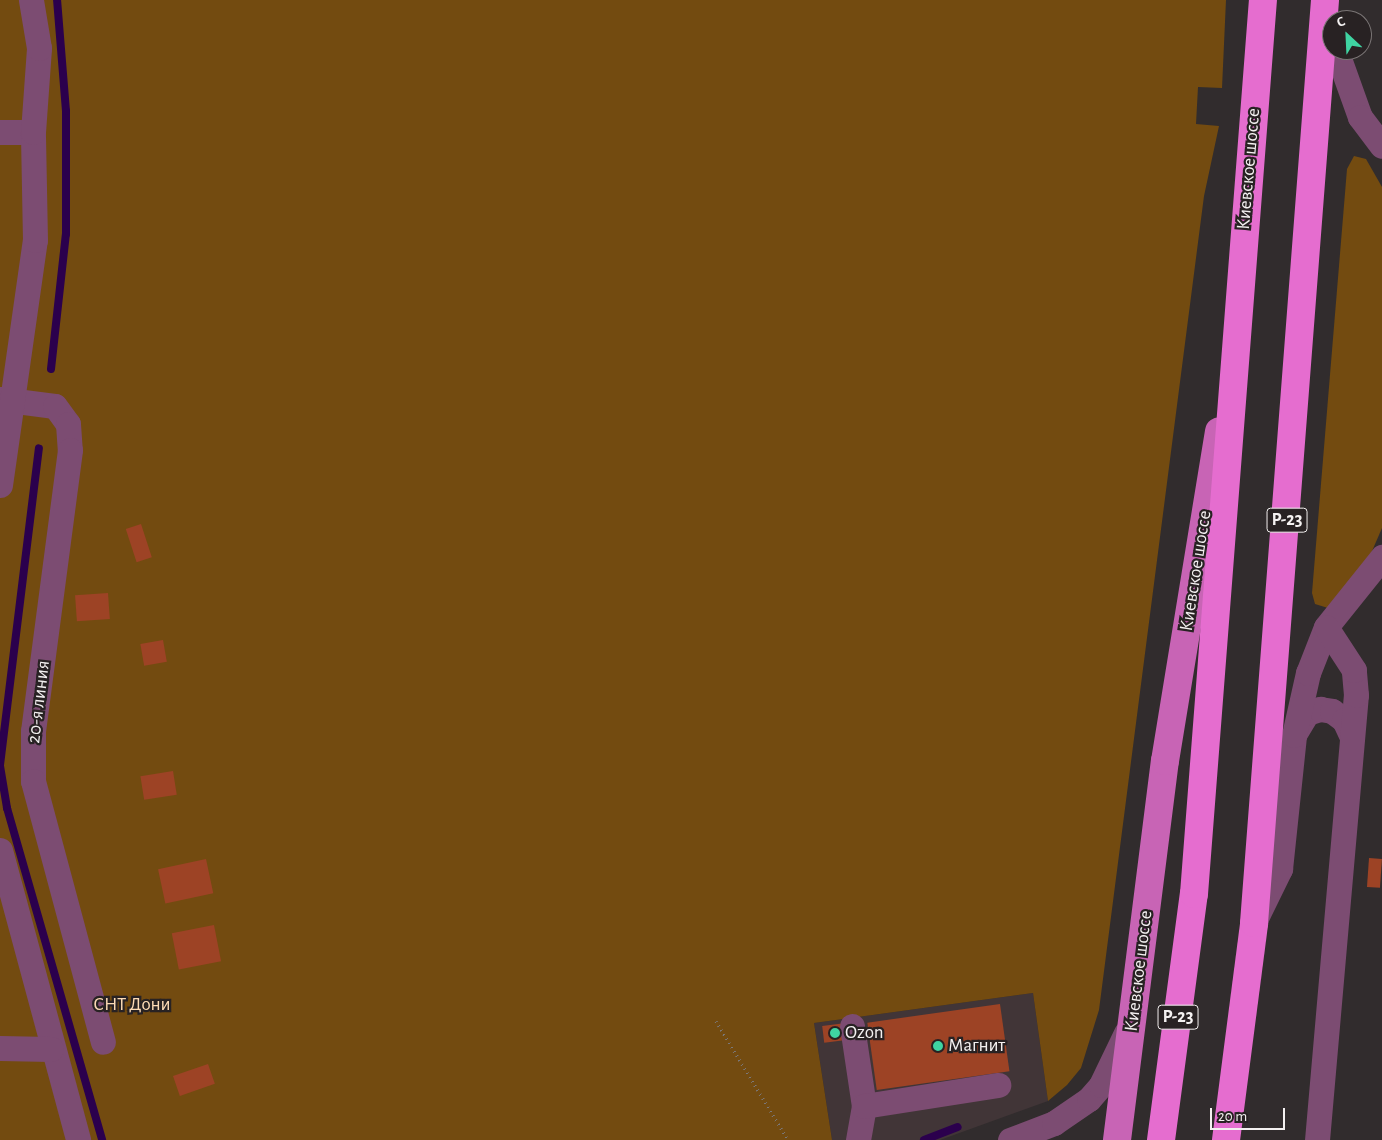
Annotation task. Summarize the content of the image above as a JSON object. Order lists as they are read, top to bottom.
{
  "streets": {
    "highway": ["Киевское шоссе", "Р-23"],
    "street": ["20-я линия"]
  },
  "crossings": [
    ["Киевское шоссе", "Р-23"]
  ],
  "parks": ["СНТ Дони"],
  "places": ["Ozon", "Магнит"],
  "scale_bar": "20 m",
  "north": "top left"
}
